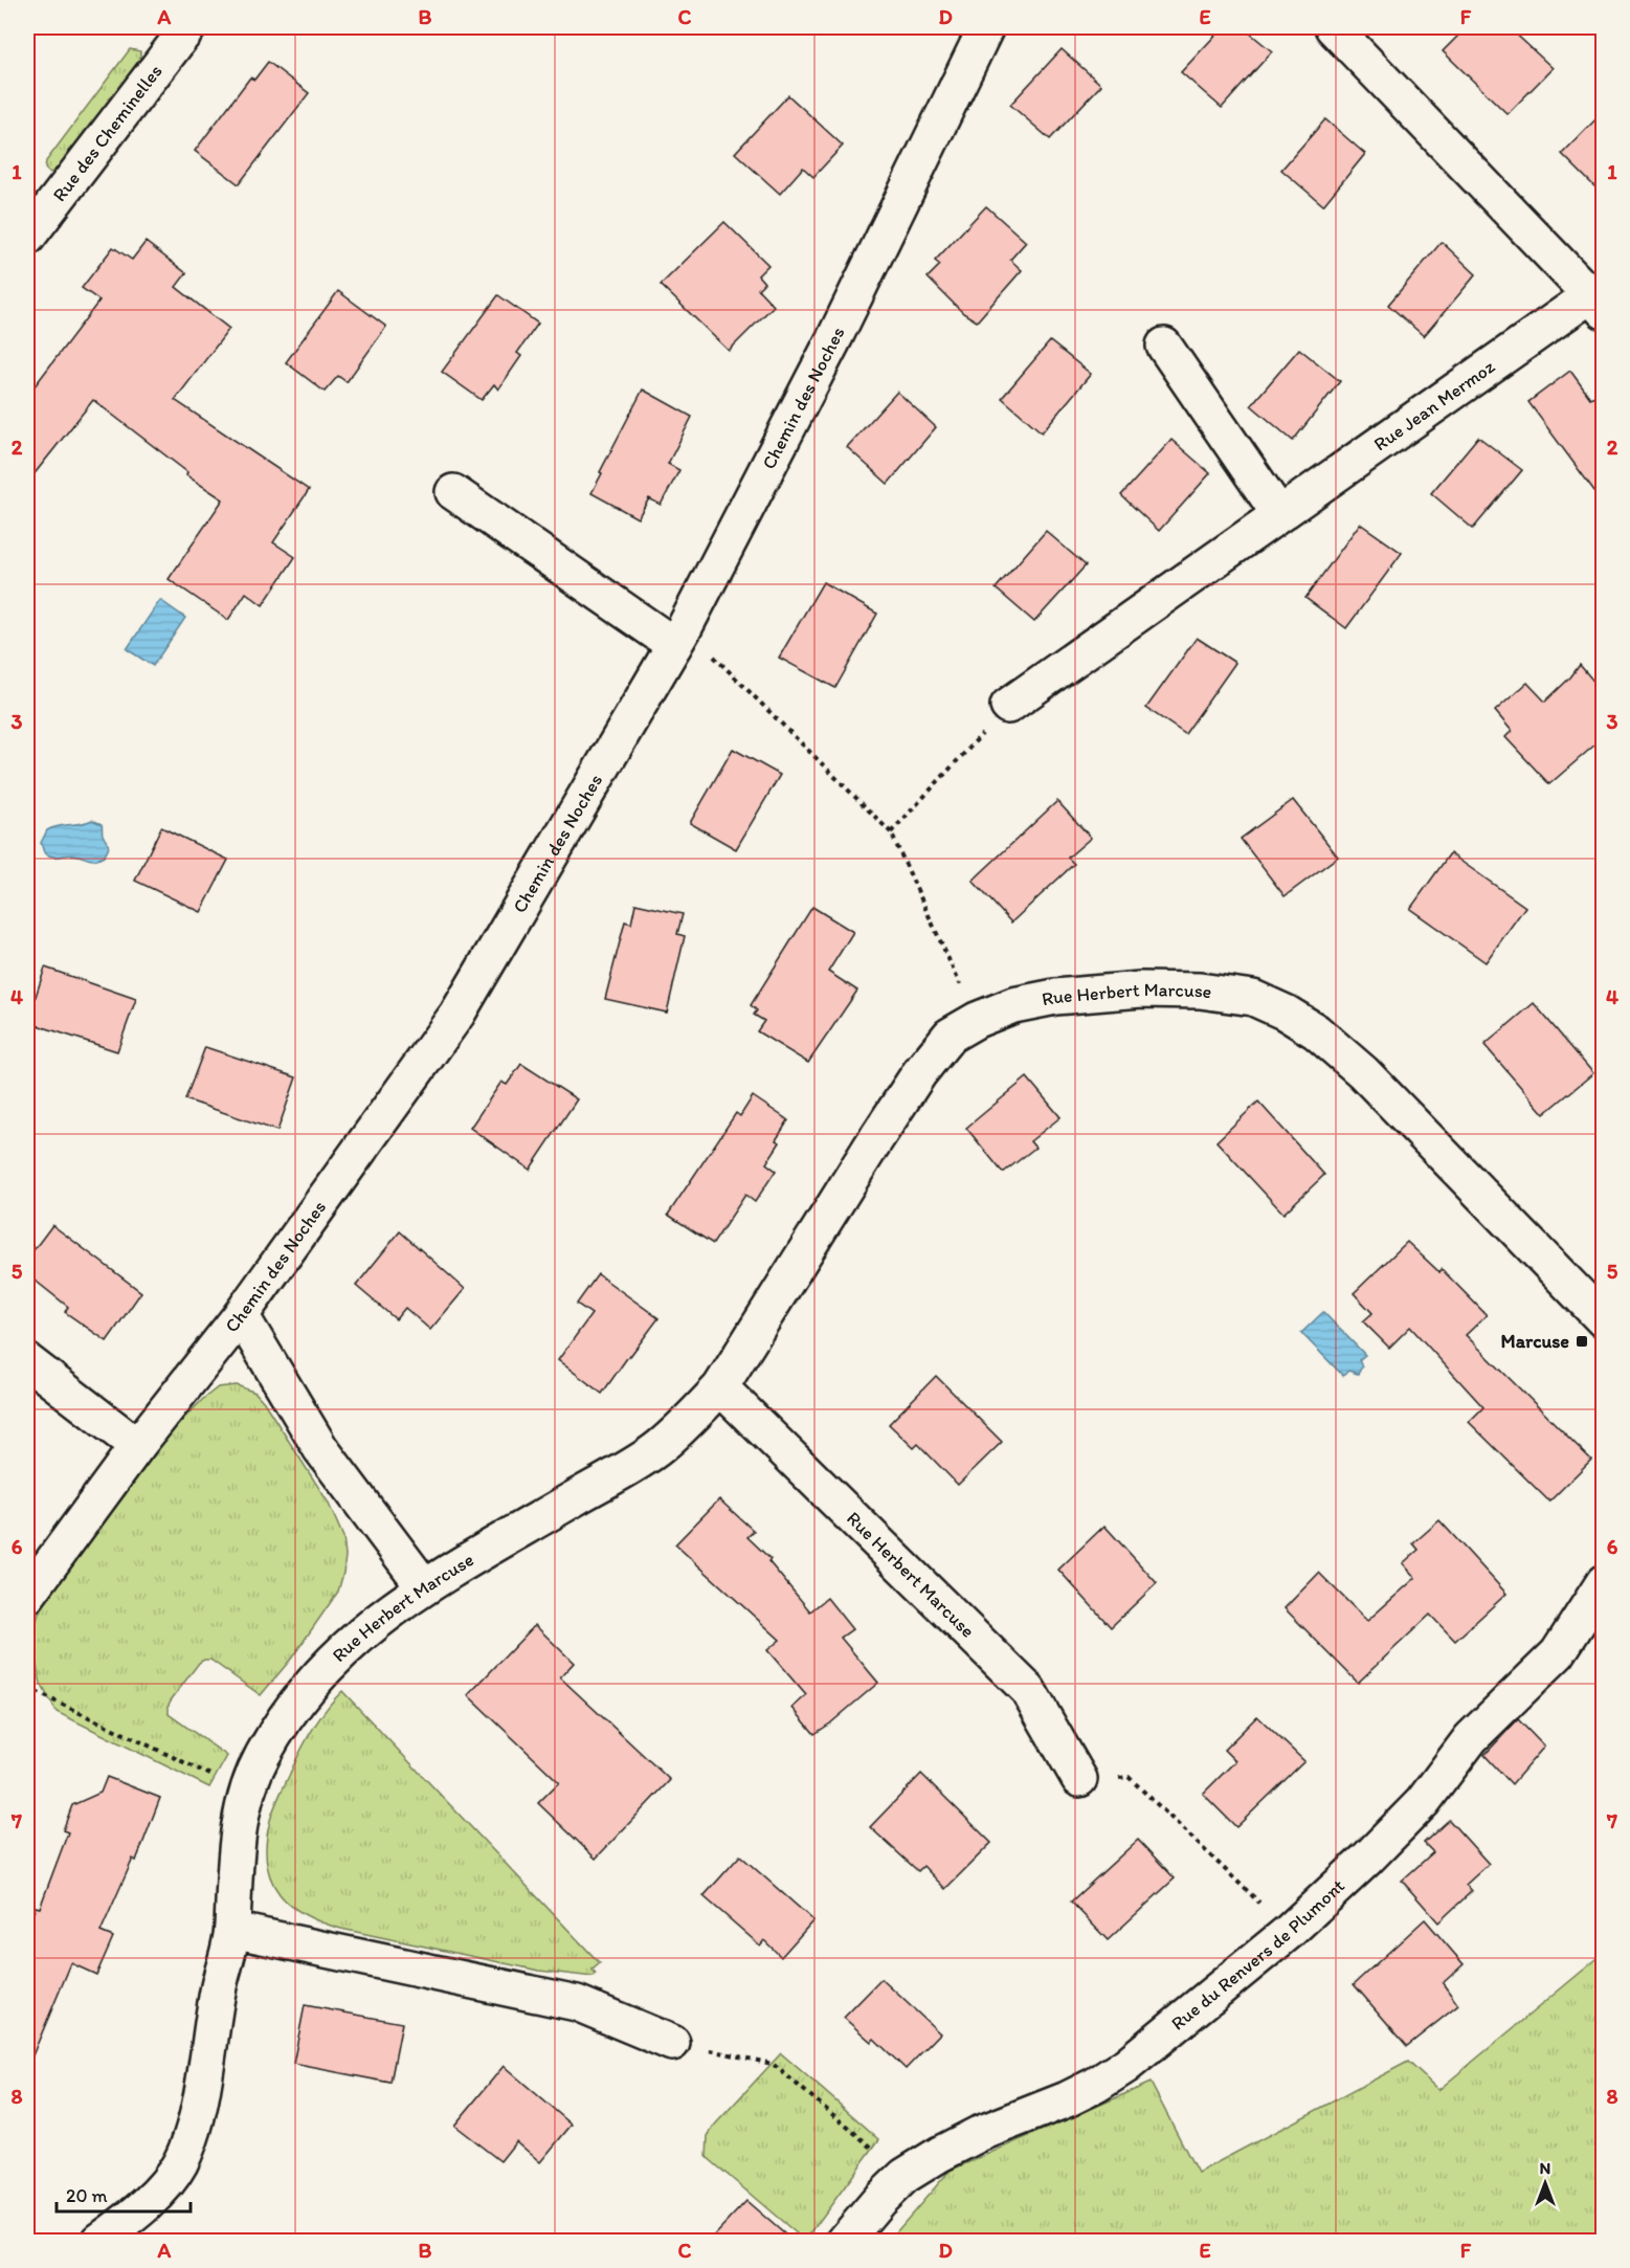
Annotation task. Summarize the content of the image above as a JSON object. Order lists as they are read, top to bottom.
{
  "streets": {
    "street": [
      "Rue des Cheminelles",
      "Chemin des Noches",
      "Rue Jean Mermoz",
      "Rue Herbert Marcuse",
      "Rue du Renvers de Plumont"
    ]
  },
  "places": {
    "transit": ["Marcuse"]
  },
  "scale_bar": "20 m",
  "north": "top",
  "grid": {
    "columns": [
      "A",
      "B",
      "C",
      "D",
      "E",
      "F"
    ],
    "rows": [
      "1",
      "2",
      "3",
      "4",
      "5",
      "6",
      "7",
      "8"
    ]
  }
}
